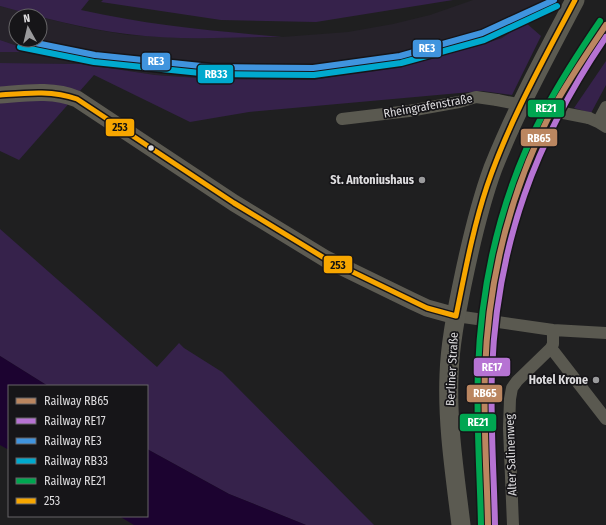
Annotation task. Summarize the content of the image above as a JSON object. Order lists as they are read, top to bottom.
{
  "streets": {
    "main road": ["Berliner Straße"],
    "street": ["Rheingrafenstraße", "Alter Salinenweg"]
  },
  "places": ["St. Antoniushaus", "Hotel Krone"],
  "lines": [
    "rail line RE3",
    "transit line 253",
    "rail line RB33",
    "rail line RE21",
    "rail line RB65",
    "rail line RE17"
  ],
  "legend": [
    "Railway RB65",
    "Railway RE17",
    "Railway RE3",
    "Railway RB33",
    "Railway RE21",
    "253"
  ],
  "north": "top"
}
